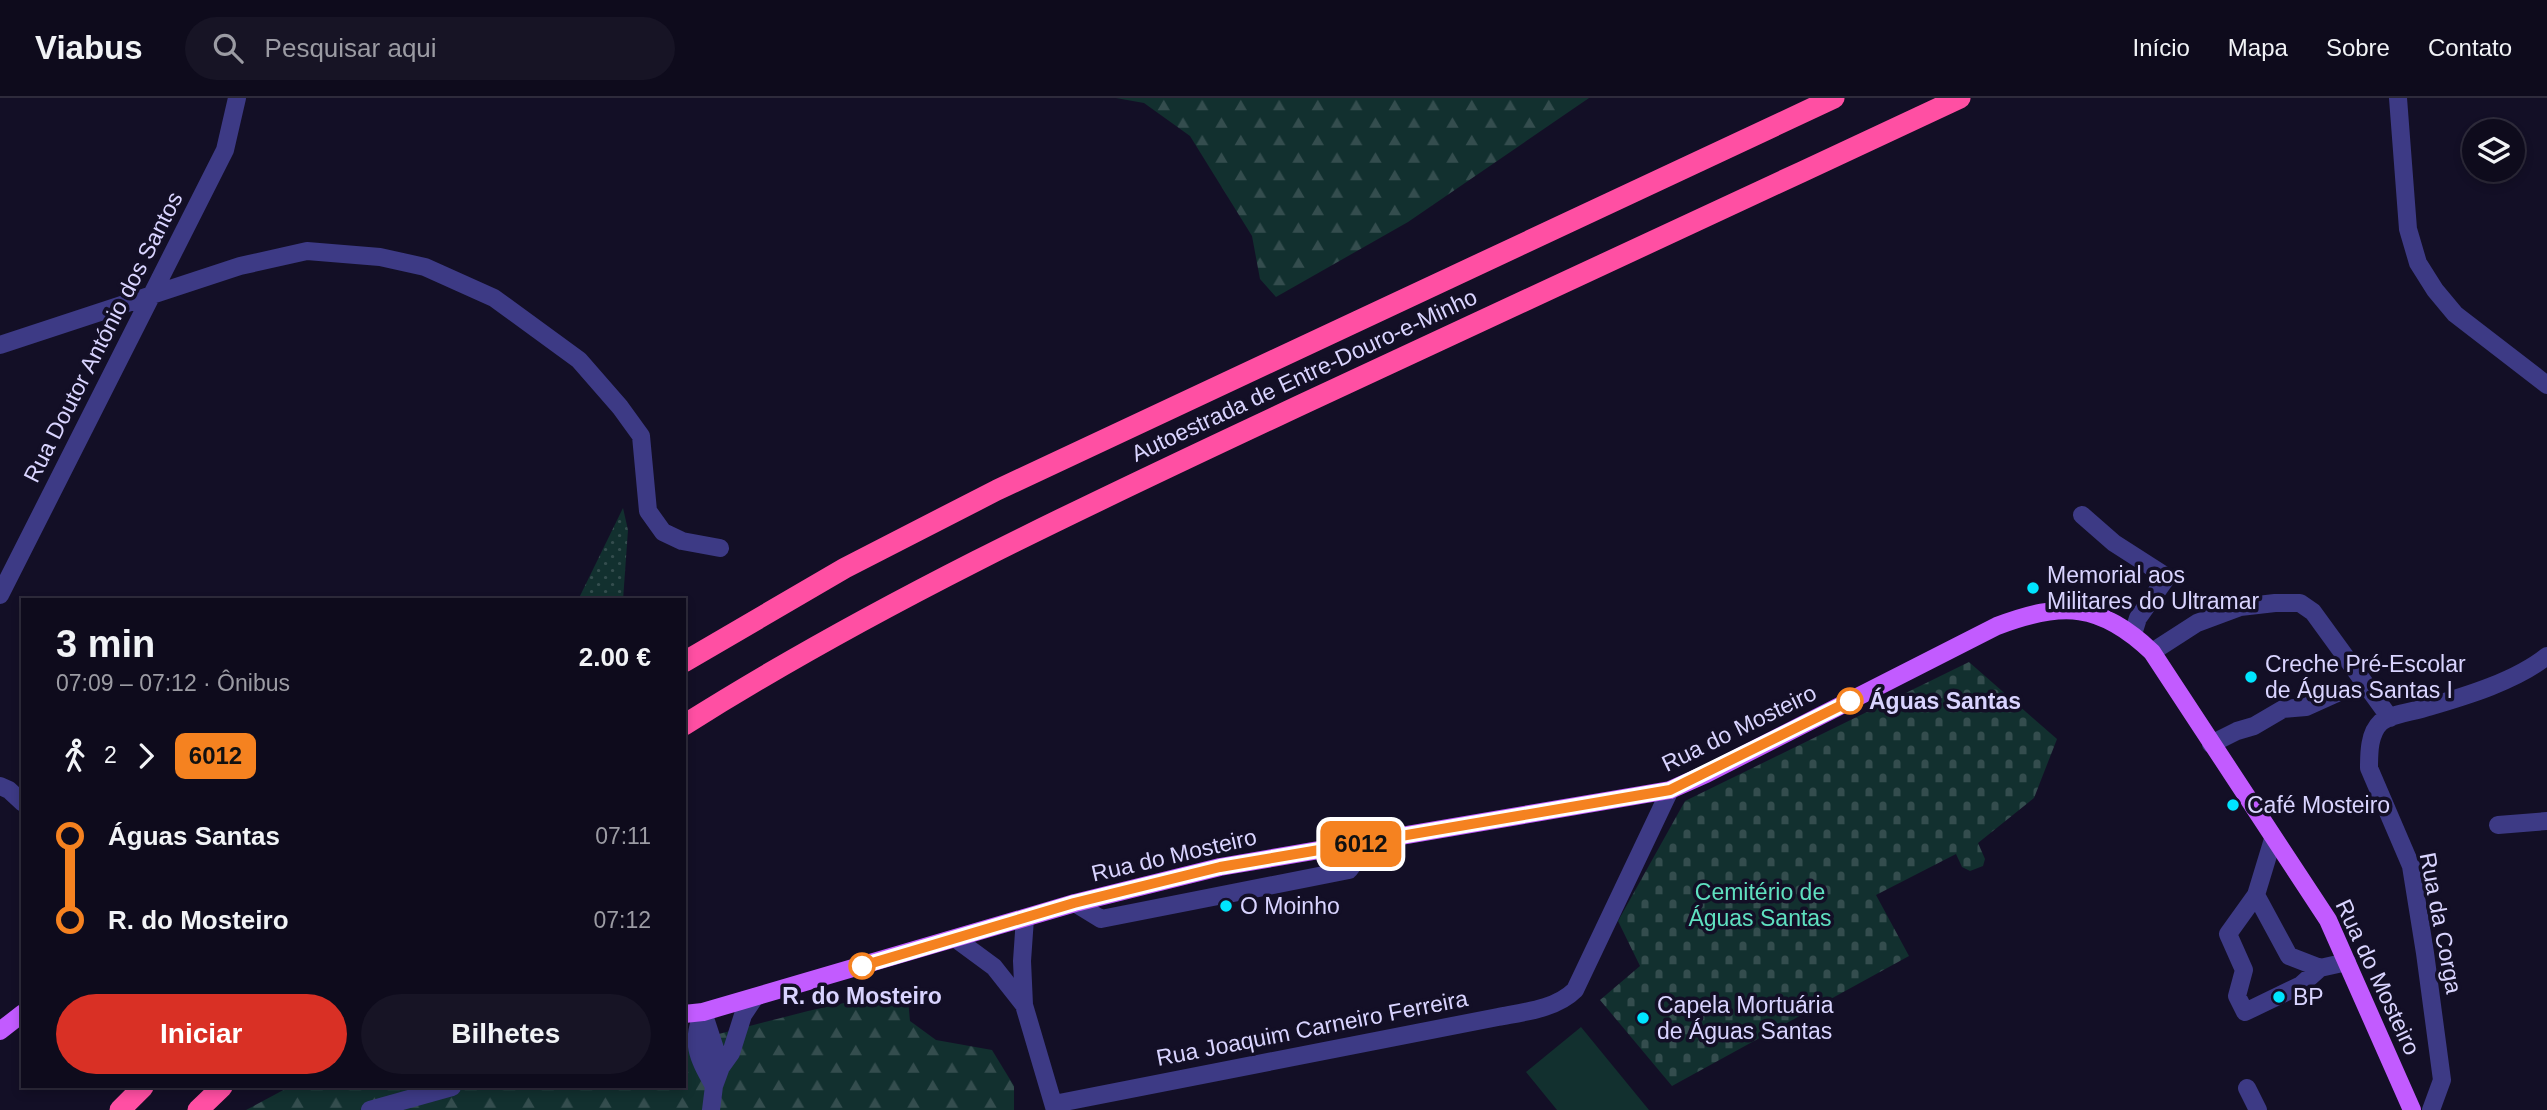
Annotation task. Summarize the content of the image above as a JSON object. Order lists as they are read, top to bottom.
{
  "streets": {
    "highway": ["Autoestrada de Entre-Douro-e-Minho"],
    "main road": ["Rua do Mosteiro"],
    "street": ["Rua Doutor António dos Santos", "Rua da Corga", "Rua Joaquim Carneiro Ferreira"]
  },
  "crossings": [
    ["Rua do Mosteiro", "Rua Joaquim Carneiro Ferreira"]
  ],
  "parks": ["Cemitério de Águas Santas"],
  "places": [
    "Memorial aos Militares do Ultramar",
    "Creche Pré-Escolar de Águas Santas I",
    "Águas Santas",
    "Café Mosteiro",
    "O Moinho",
    "R. do Mosteiro",
    "BP",
    "Capela Mortuária de Águas Santas"
  ],
  "lines": ["bus line 6012"],
  "page": {
    "header": "Viabus",
    "search": "Pesquisar aqui",
    "nav": [
      "Início",
      "Mapa",
      "Sobre",
      "Contato"
    ],
    "on_map": "6012",
    "heading": ["3 min", "07:09 – 07:12 · Ônibus", "2.00 €"],
    "legs": ["2", "6012"],
    "list": [
      {
        "name": "Águas Santas",
        "value": "07:11"
      },
      {
        "name": "R. do Mosteiro",
        "value": "07:12"
      }
    ],
    "buttons": ["Iniciar", "Bilhetes"]
  }
}
